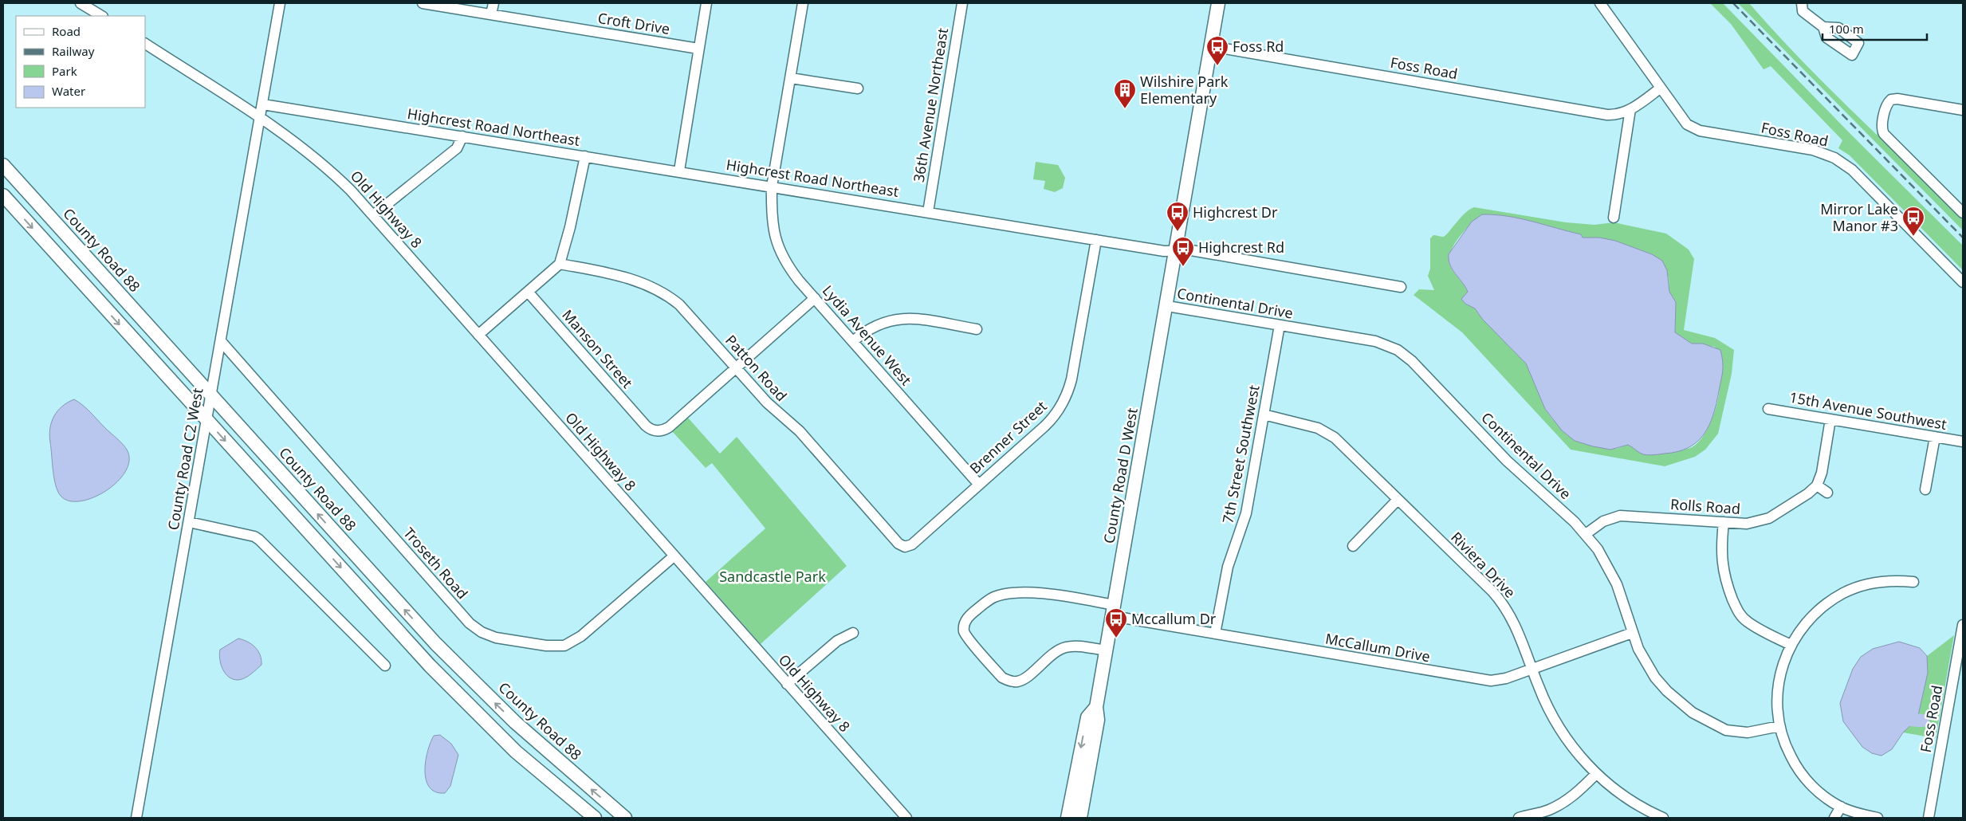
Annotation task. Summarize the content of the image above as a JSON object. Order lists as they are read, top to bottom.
{
  "streets": {
    "main road": ["County Road 88", "County Road D West"],
    "street": [
      "Croft Drive",
      "Foss Road",
      "36th Avenue Northeast",
      "Highcrest Road Northeast",
      "Old Highway 8",
      "Continental Drive",
      "Lydia Avenue West",
      "Manson Street",
      "Patton Road",
      "15th Avenue Southwest",
      "Brenner Street",
      "7th Street Southwest",
      "County Road C2 West",
      "Rolls Road",
      "Troseth Road",
      "Riviera Drive",
      "McCallum Drive"
    ]
  },
  "crossings": [
    ["Foss Road", "County Road D West"],
    ["36th Avenue Northeast", "Highcrest Road Northeast"],
    ["Highcrest Road Northeast", "Lydia Avenue West"],
    ["Highcrest Road Northeast", "Brenner Street"],
    ["Highcrest Road Northeast", "County Road C2 West"],
    ["Highcrest Road Northeast", "County Road D West"],
    ["Old Highway 8", "County Road C2 West"],
    ["Old Highway 8", "Troseth Road"],
    ["County Road 88", "County Road C2 West"],
    ["Continental Drive", "7th Street Southwest"],
    ["Continental Drive", "County Road D West"],
    ["Continental Drive", "Rolls Road"],
    ["Continental Drive", "McCallum Drive"],
    ["Lydia Avenue West", "Brenner Street"],
    ["Manson Street", "Patton Road"],
    ["Patton Road", "Brenner Street"],
    ["7th Street Southwest", "Riviera Drive"],
    ["7th Street Southwest", "McCallum Drive"],
    ["County Road C2 West", "Troseth Road"],
    ["County Road D West", "McCallum Drive"],
    ["Riviera Drive", "McCallum Drive"]
  ],
  "parks": ["Sandcastle Park"],
  "places": {
    "bus stop": [
      "Foss Rd",
      "Highcrest Dr",
      "Mirror Lake Manor #3",
      "Highcrest Rd",
      "Mccallum Dr"
    ],
    "building": ["Wilshire Park Elementary"]
  },
  "legend": [
    "Road",
    "Railway",
    "Park",
    "Water"
  ],
  "scale_bar": "100 m"
}
